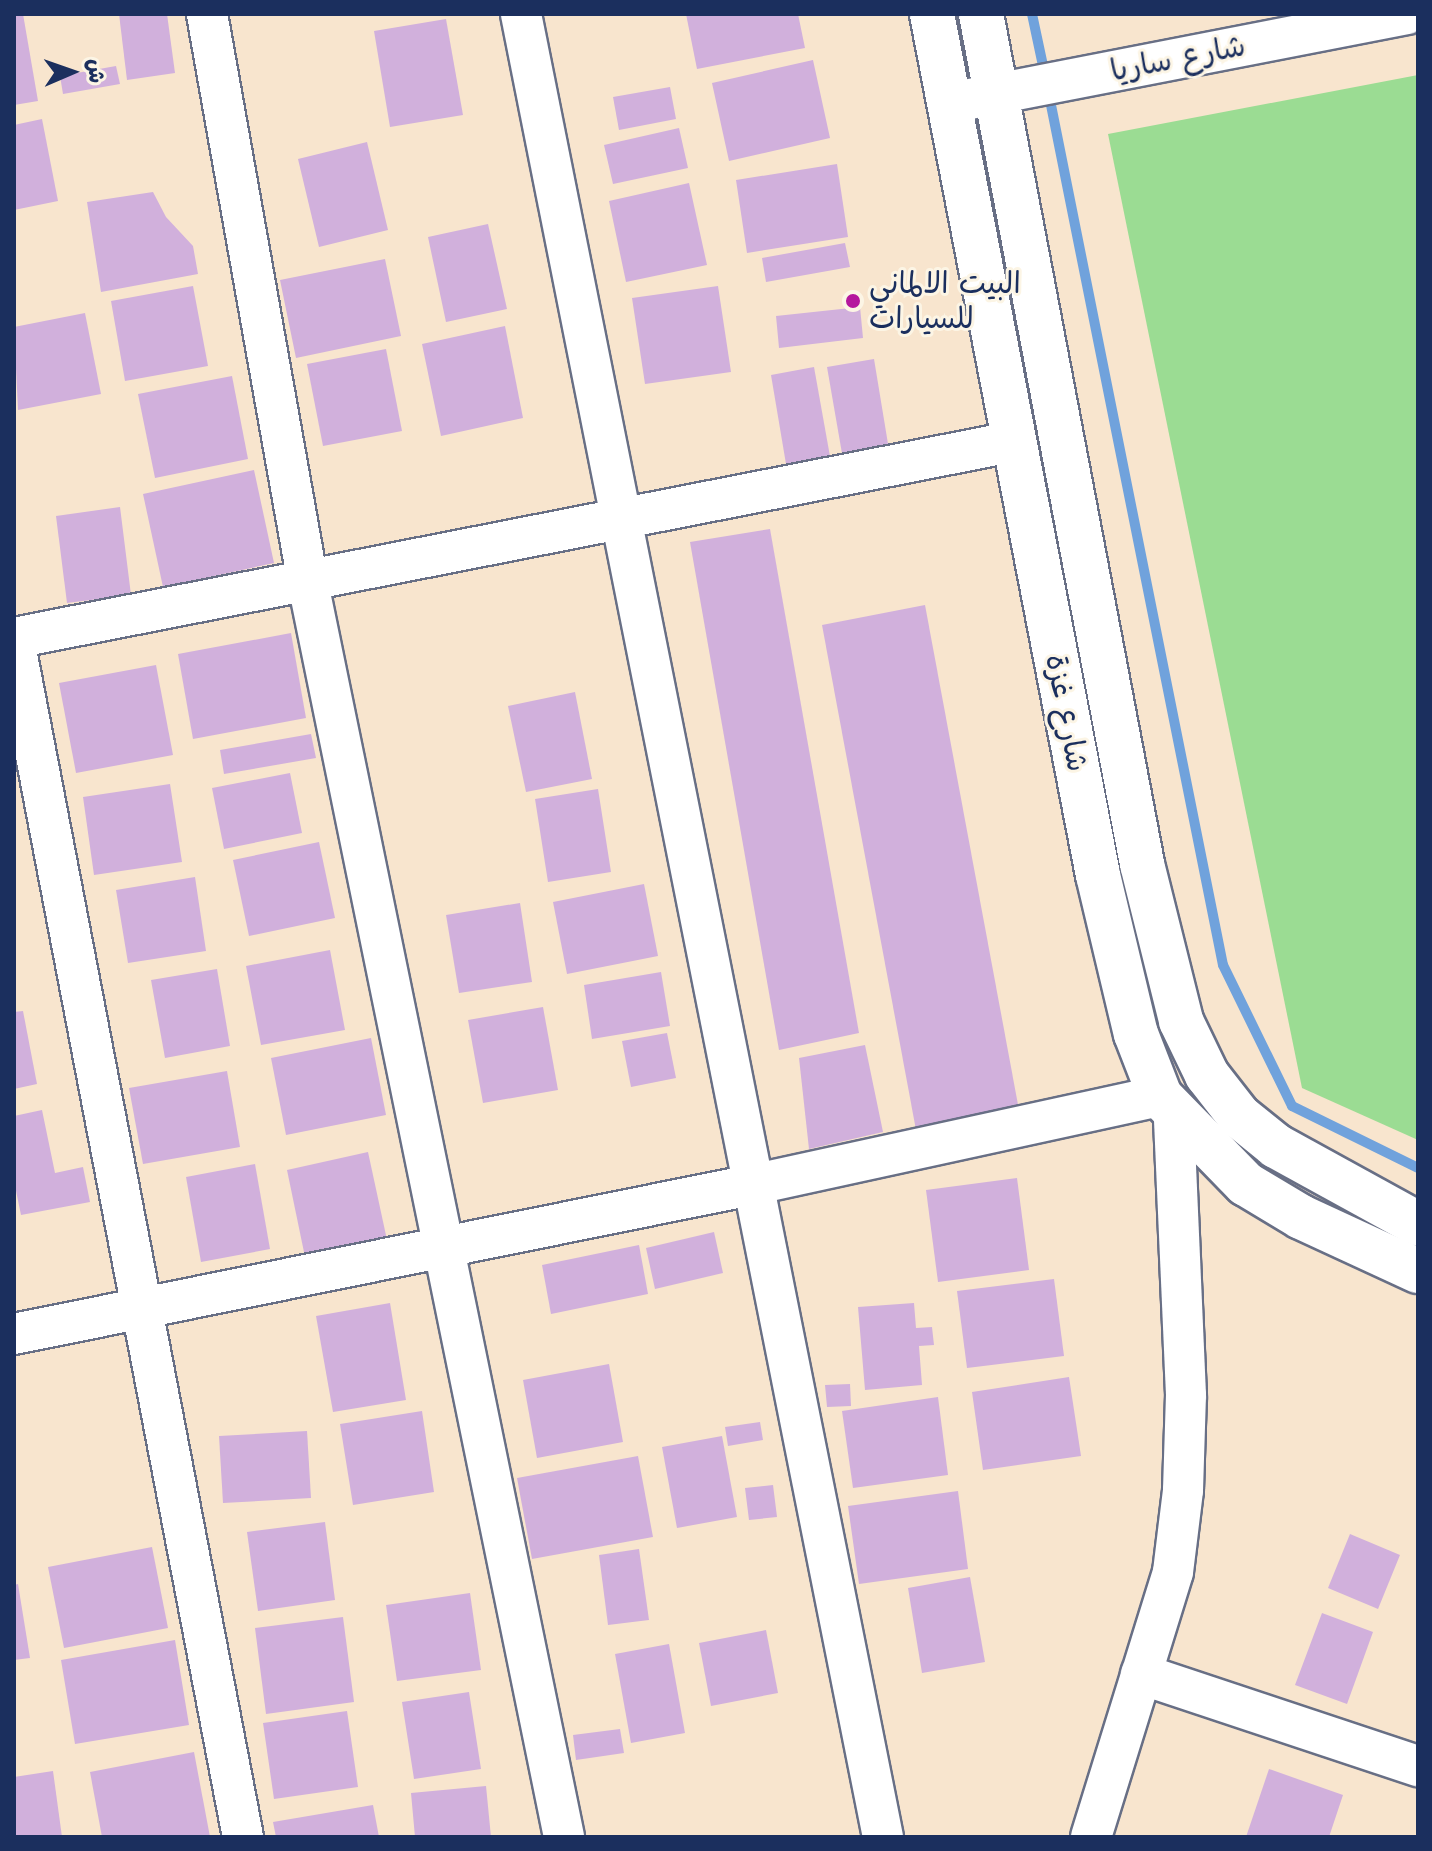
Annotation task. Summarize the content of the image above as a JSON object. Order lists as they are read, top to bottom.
{
  "streets": {
    "main road": ["شارع غزة"],
    "street": ["شارع ساريا"]
  },
  "crossings": [
    ["شارع ساريا", "شارع غزة"]
  ],
  "places": ["البيت الالماني للسيارات"],
  "north": "right"
}
